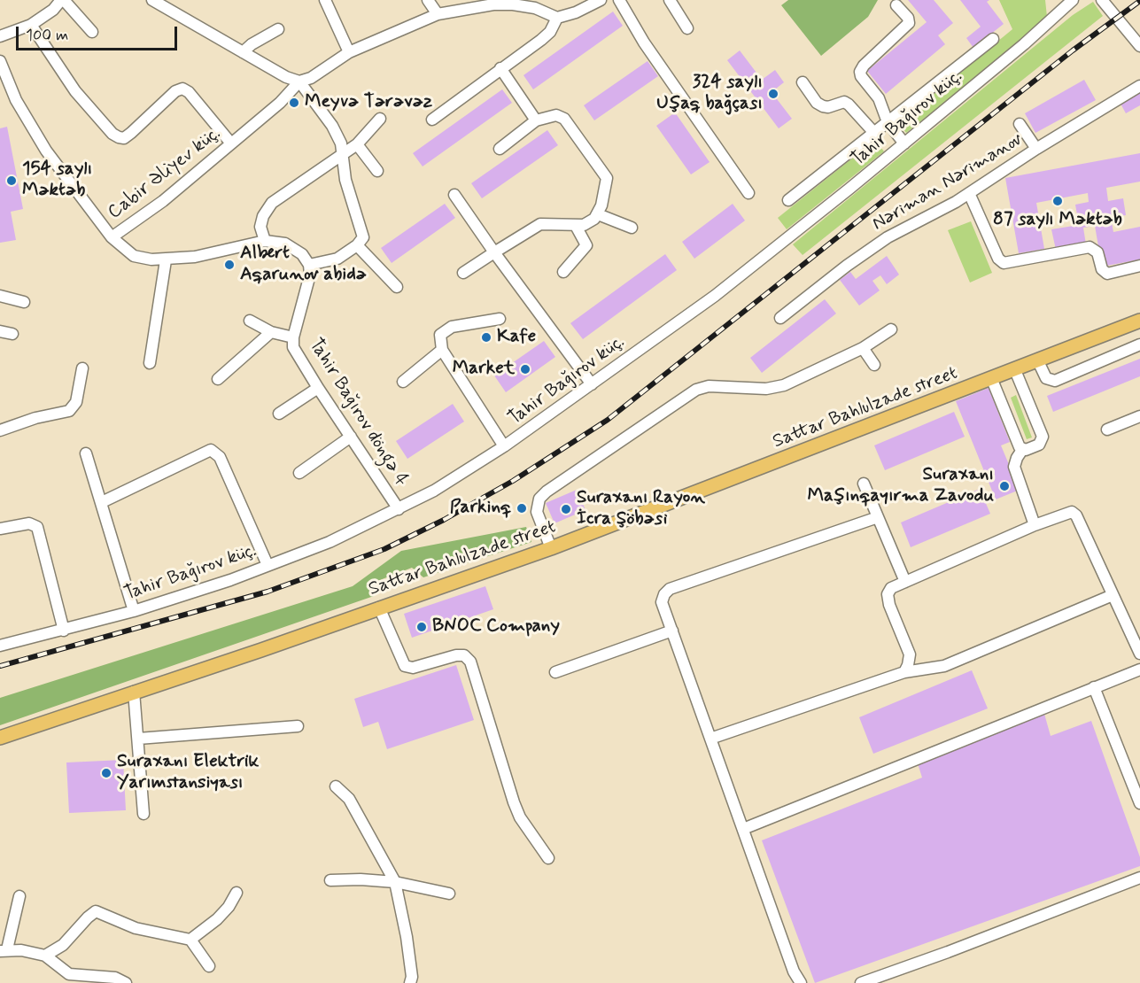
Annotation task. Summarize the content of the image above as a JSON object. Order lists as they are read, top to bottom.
{
  "streets": {
    "main road": ["Sattar Bahlulzade street"],
    "street": [
      "Tahir Bağırov küç.",
      "Cabir Əliyev küç.",
      "Nəriman Nərimanov",
      "Tahir Bağırov döngə 4"
    ]
  },
  "crossings": [
    ["Tahir Bağırov küç.", "Tahir Bağırov döngə 4"]
  ],
  "places": [
    "324 saylı Uşaq bağçası",
    "Meyvə Tərəvəz",
    "154 saylı Məktəb",
    "87 saylı Məktəb",
    "Albert Aqarunov abidə",
    "Kafe",
    "Market",
    "Suraxanı Maşınqayırma Zavodu",
    "Parkinq",
    "Suraxanı Rayon İcra Şöbəsi",
    "BNOC Company",
    "Suraxanı Elektrik Yarımstansiyası"
  ],
  "scale_bar": "100 m"
}
